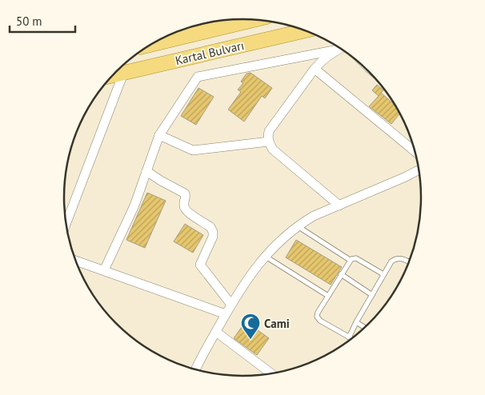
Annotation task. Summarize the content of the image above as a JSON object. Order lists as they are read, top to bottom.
{
  "streets": {
    "main road": ["Kartal Bulvarı"]
  },
  "places": {
    "mosque": ["Cami"]
  },
  "scale_bar": "50 m"
}
